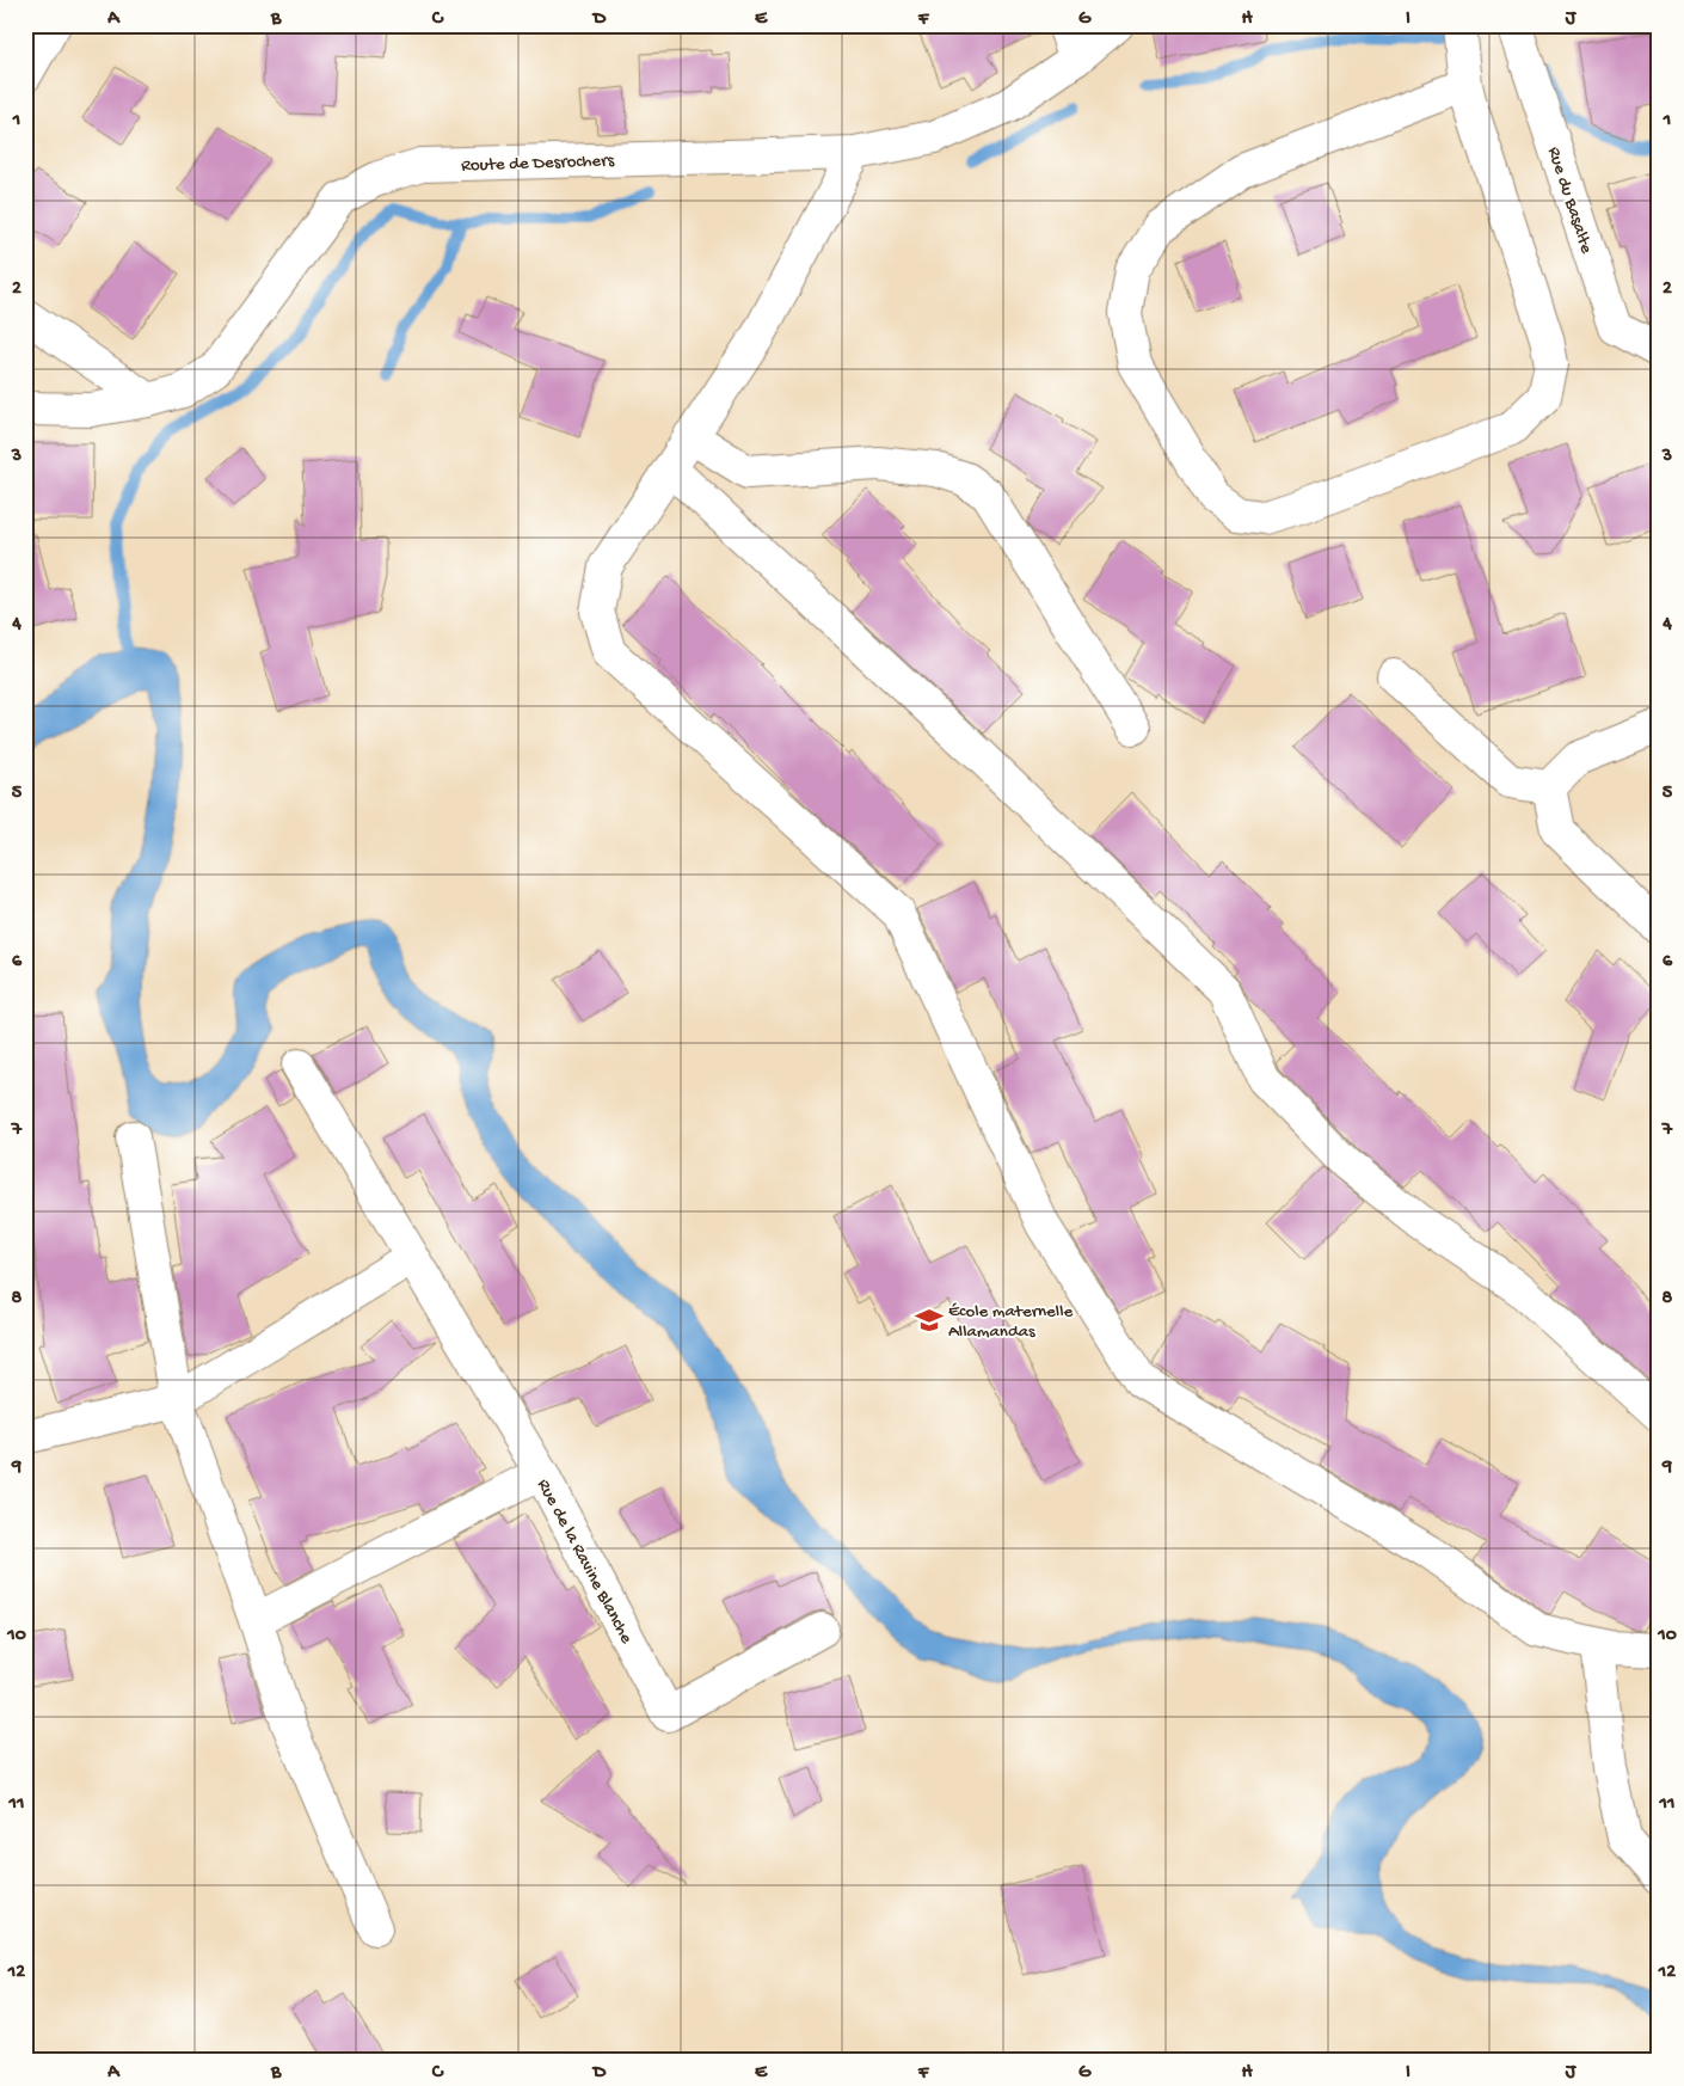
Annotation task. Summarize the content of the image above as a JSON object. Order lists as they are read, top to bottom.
{
  "streets": {
    "street": ["Route de Desrochers", "Rue du Basalte", "Rue de la Ravine Blanche"]
  },
  "places": {
    "school or university": ["École maternelle Allamandas"]
  },
  "grid": {
    "columns": [
      "A",
      "B",
      "C",
      "D",
      "E",
      "F",
      "G",
      "H",
      "I",
      "J"
    ],
    "rows": [
      "1",
      "2",
      "3",
      "4",
      "5",
      "6",
      "7",
      "8",
      "9",
      "10",
      "11",
      "12"
    ]
  }
}
